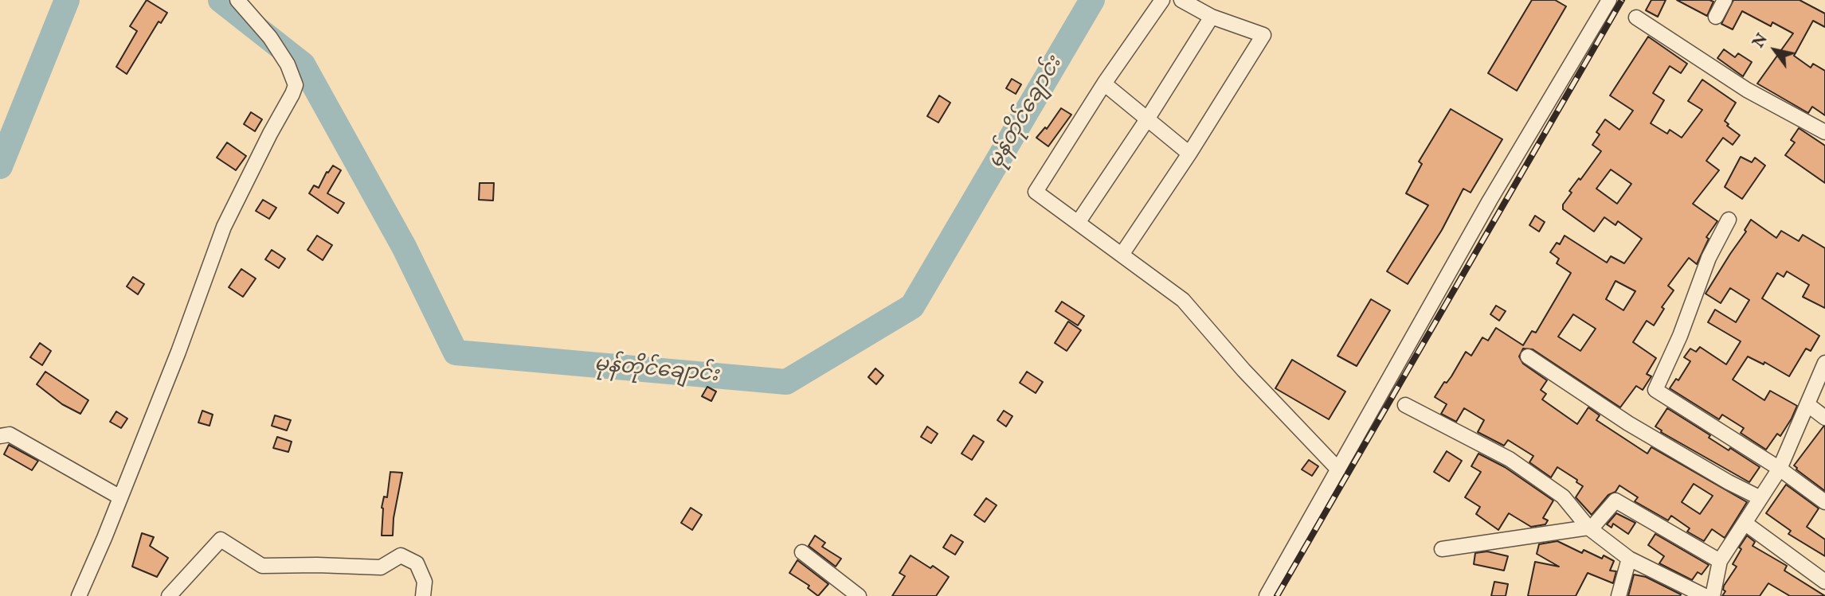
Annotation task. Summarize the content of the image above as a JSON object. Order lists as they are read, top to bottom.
{
  "water": ["မုန်တိုင်ချောင်း"],
  "north": "top left"
}
